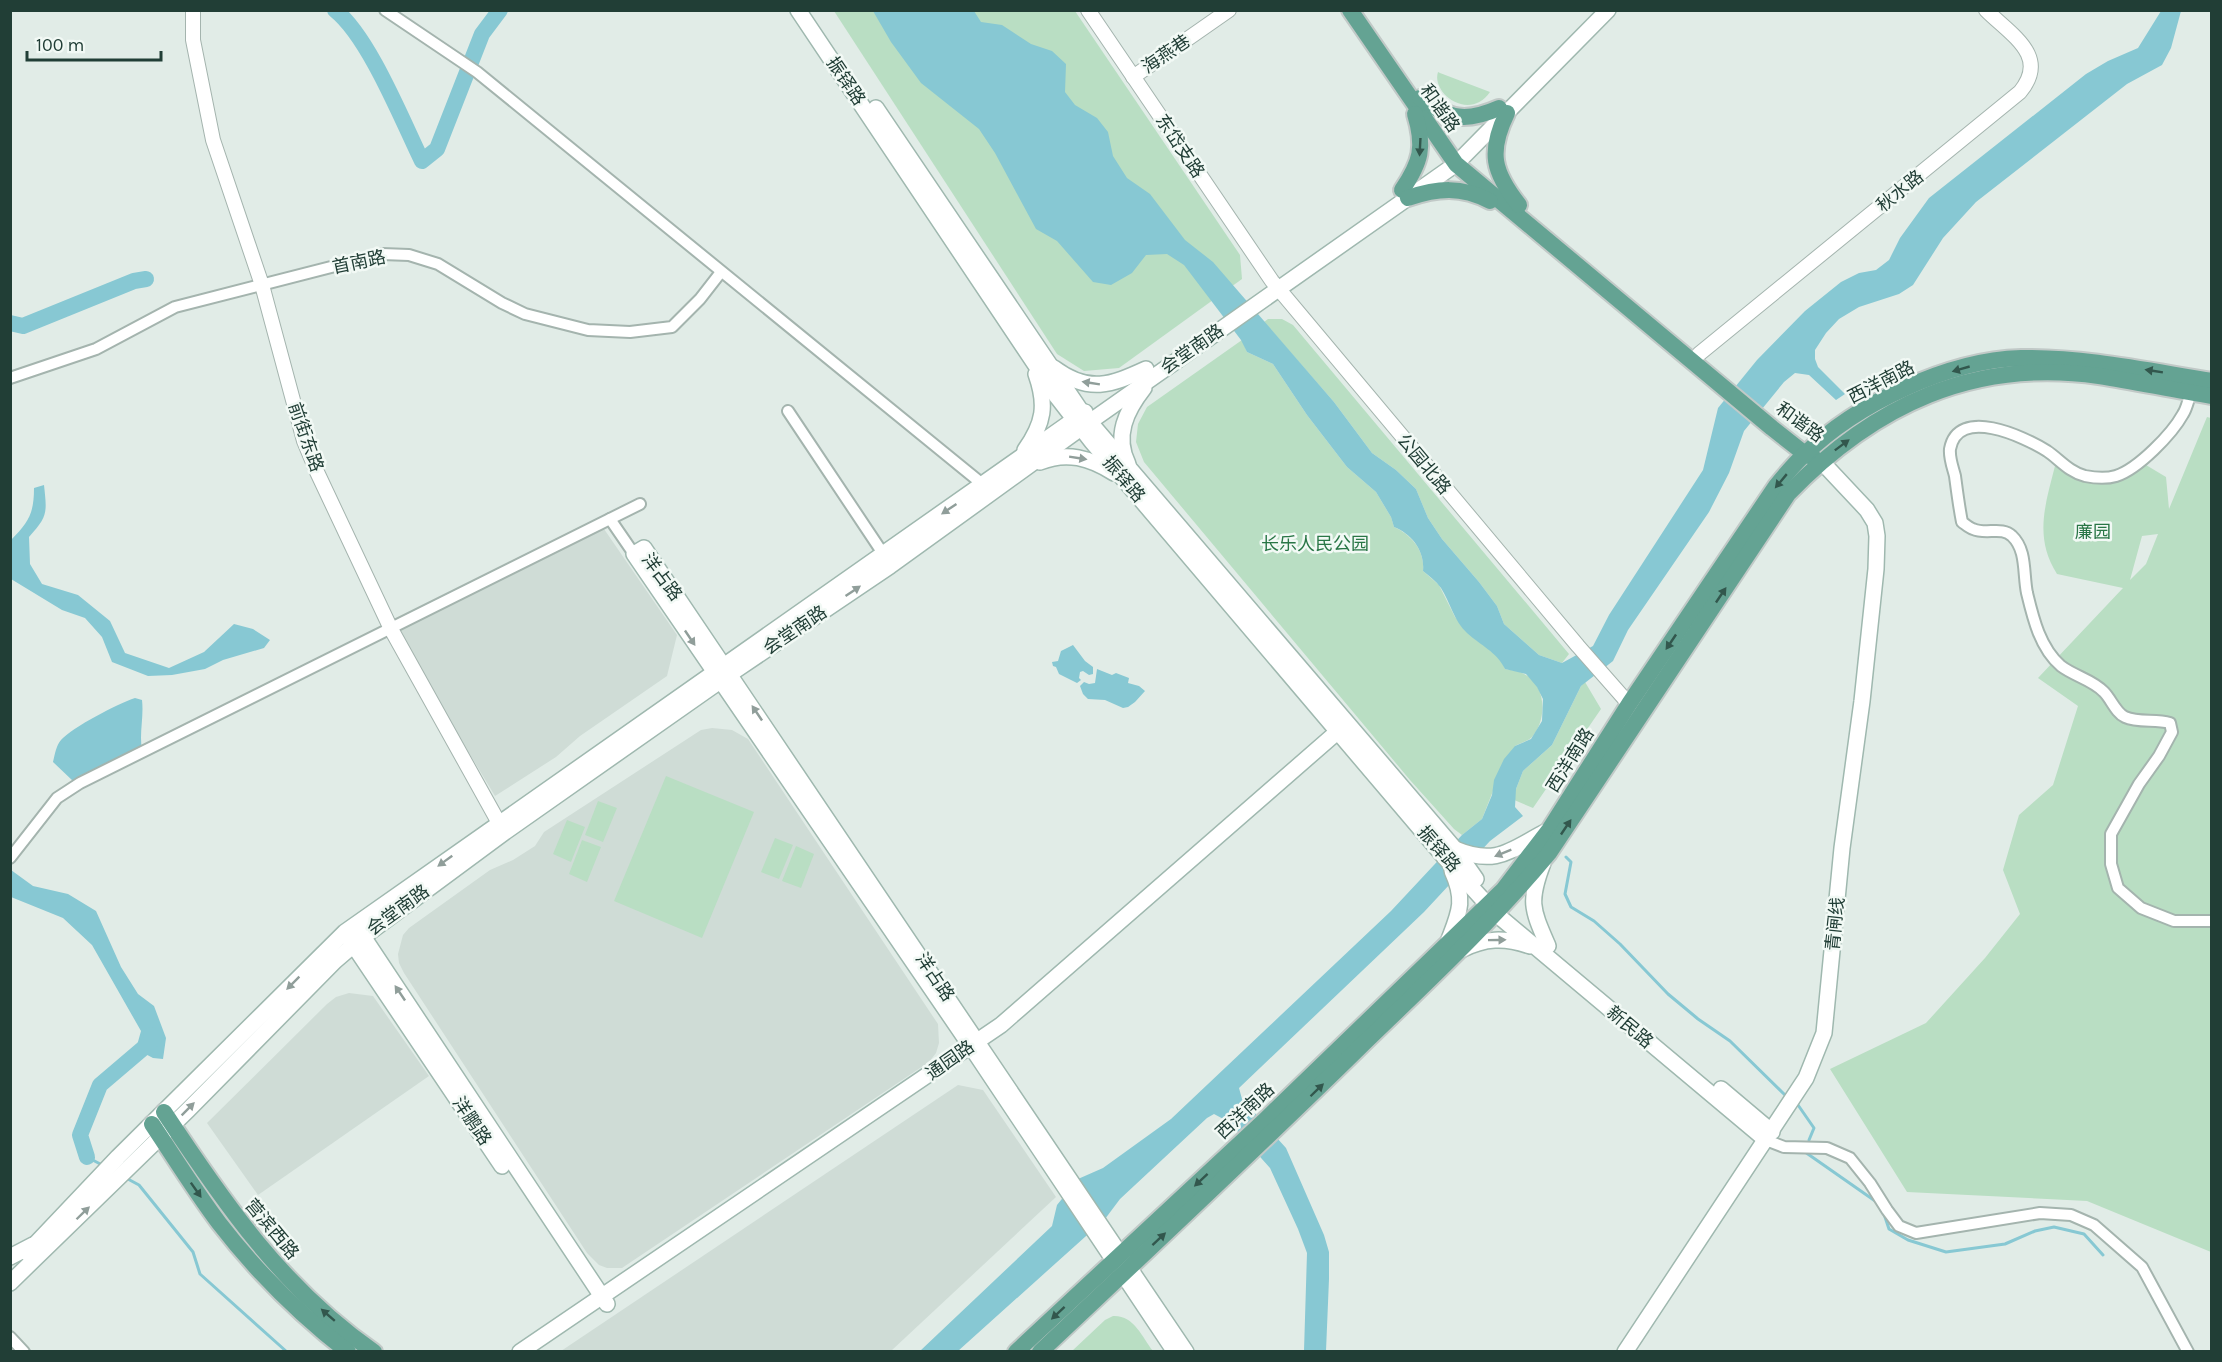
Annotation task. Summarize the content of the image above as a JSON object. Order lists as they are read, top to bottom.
{
  "streets": {
    "main road": [
      "振铎路",
      "和谐路",
      "会堂南路",
      "西洋南路",
      "洋占路",
      "青闸线",
      "新民路",
      "通园路",
      "洋鹏路",
      "营滨西路"
    ],
    "street": [
      "海燕巷",
      "东岱支路",
      "秋水路",
      "首南路",
      "前街东路",
      "公园北路"
    ]
  },
  "crossings": [
    ["海燕巷", "东岱支路"],
    ["振铎路", "会堂南路"],
    ["振铎路", "西洋南路"],
    ["振铎路", "新民路"],
    ["振铎路", "通园路"],
    ["和谐路", "秋水路"],
    ["和谐路", "会堂南路"],
    ["和谐路", "西洋南路"],
    ["和谐路", "青闸线"],
    ["东岱支路", "会堂南路"],
    ["东岱支路", "公园北路"],
    ["首南路", "前街东路"],
    ["会堂南路", "前街东路"],
    ["会堂南路", "公园北路"],
    ["会堂南路", "洋占路"],
    ["会堂南路", "洋鹏路"],
    ["会堂南路", "营滨西路"],
    ["西洋南路", "公园北路"],
    ["西洋南路", "洋占路"],
    ["西洋南路", "青闸线"],
    ["西洋南路", "新民路"],
    ["洋占路", "通园路"],
    ["青闸线", "新民路"],
    ["通园路", "洋鹏路"]
  ],
  "parks": ["廉园", "长乐人民公园"],
  "scale_bar": "100 m"
}
